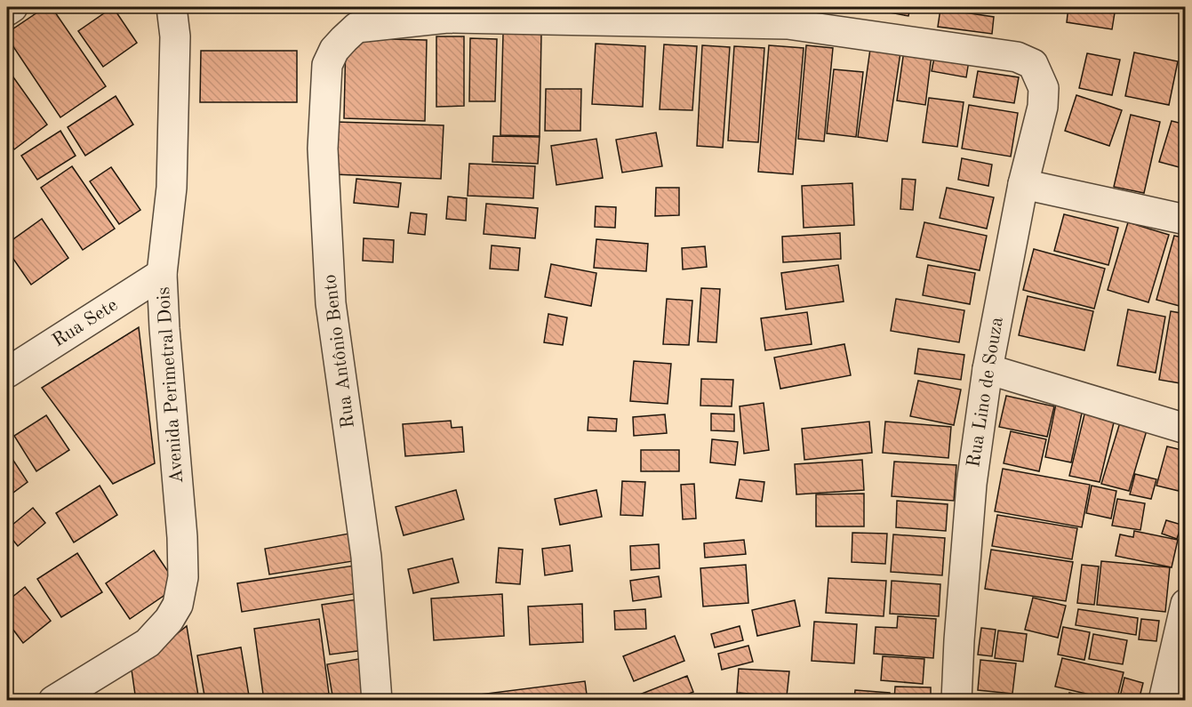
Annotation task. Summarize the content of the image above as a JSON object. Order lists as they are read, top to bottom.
{
  "streets": {
    "street": [
      "Rua Sete",
      "Rua Antônio Bento",
      "Avenida Perimetral Dois",
      "Rua Lino de Souza"
    ]
  },
  "crossings": [
    ["Rua Sete", "Avenida Perimetral Dois"],
    ["Rua Antônio Bento", "Rua Lino de Souza"]
  ]
}
